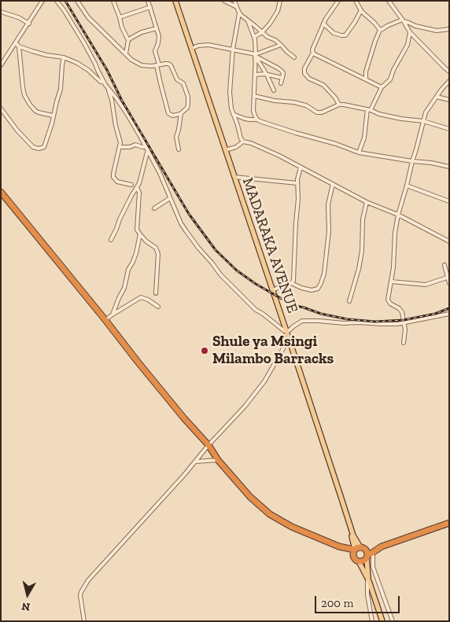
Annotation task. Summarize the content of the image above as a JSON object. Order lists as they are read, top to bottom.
{
  "streets": {
    "main road": ["MADARAKA AVENUE"]
  },
  "places": ["Shule ya Msingi Milambo Barracks"],
  "scale_bar": "200 m",
  "north": "bottom"
}
